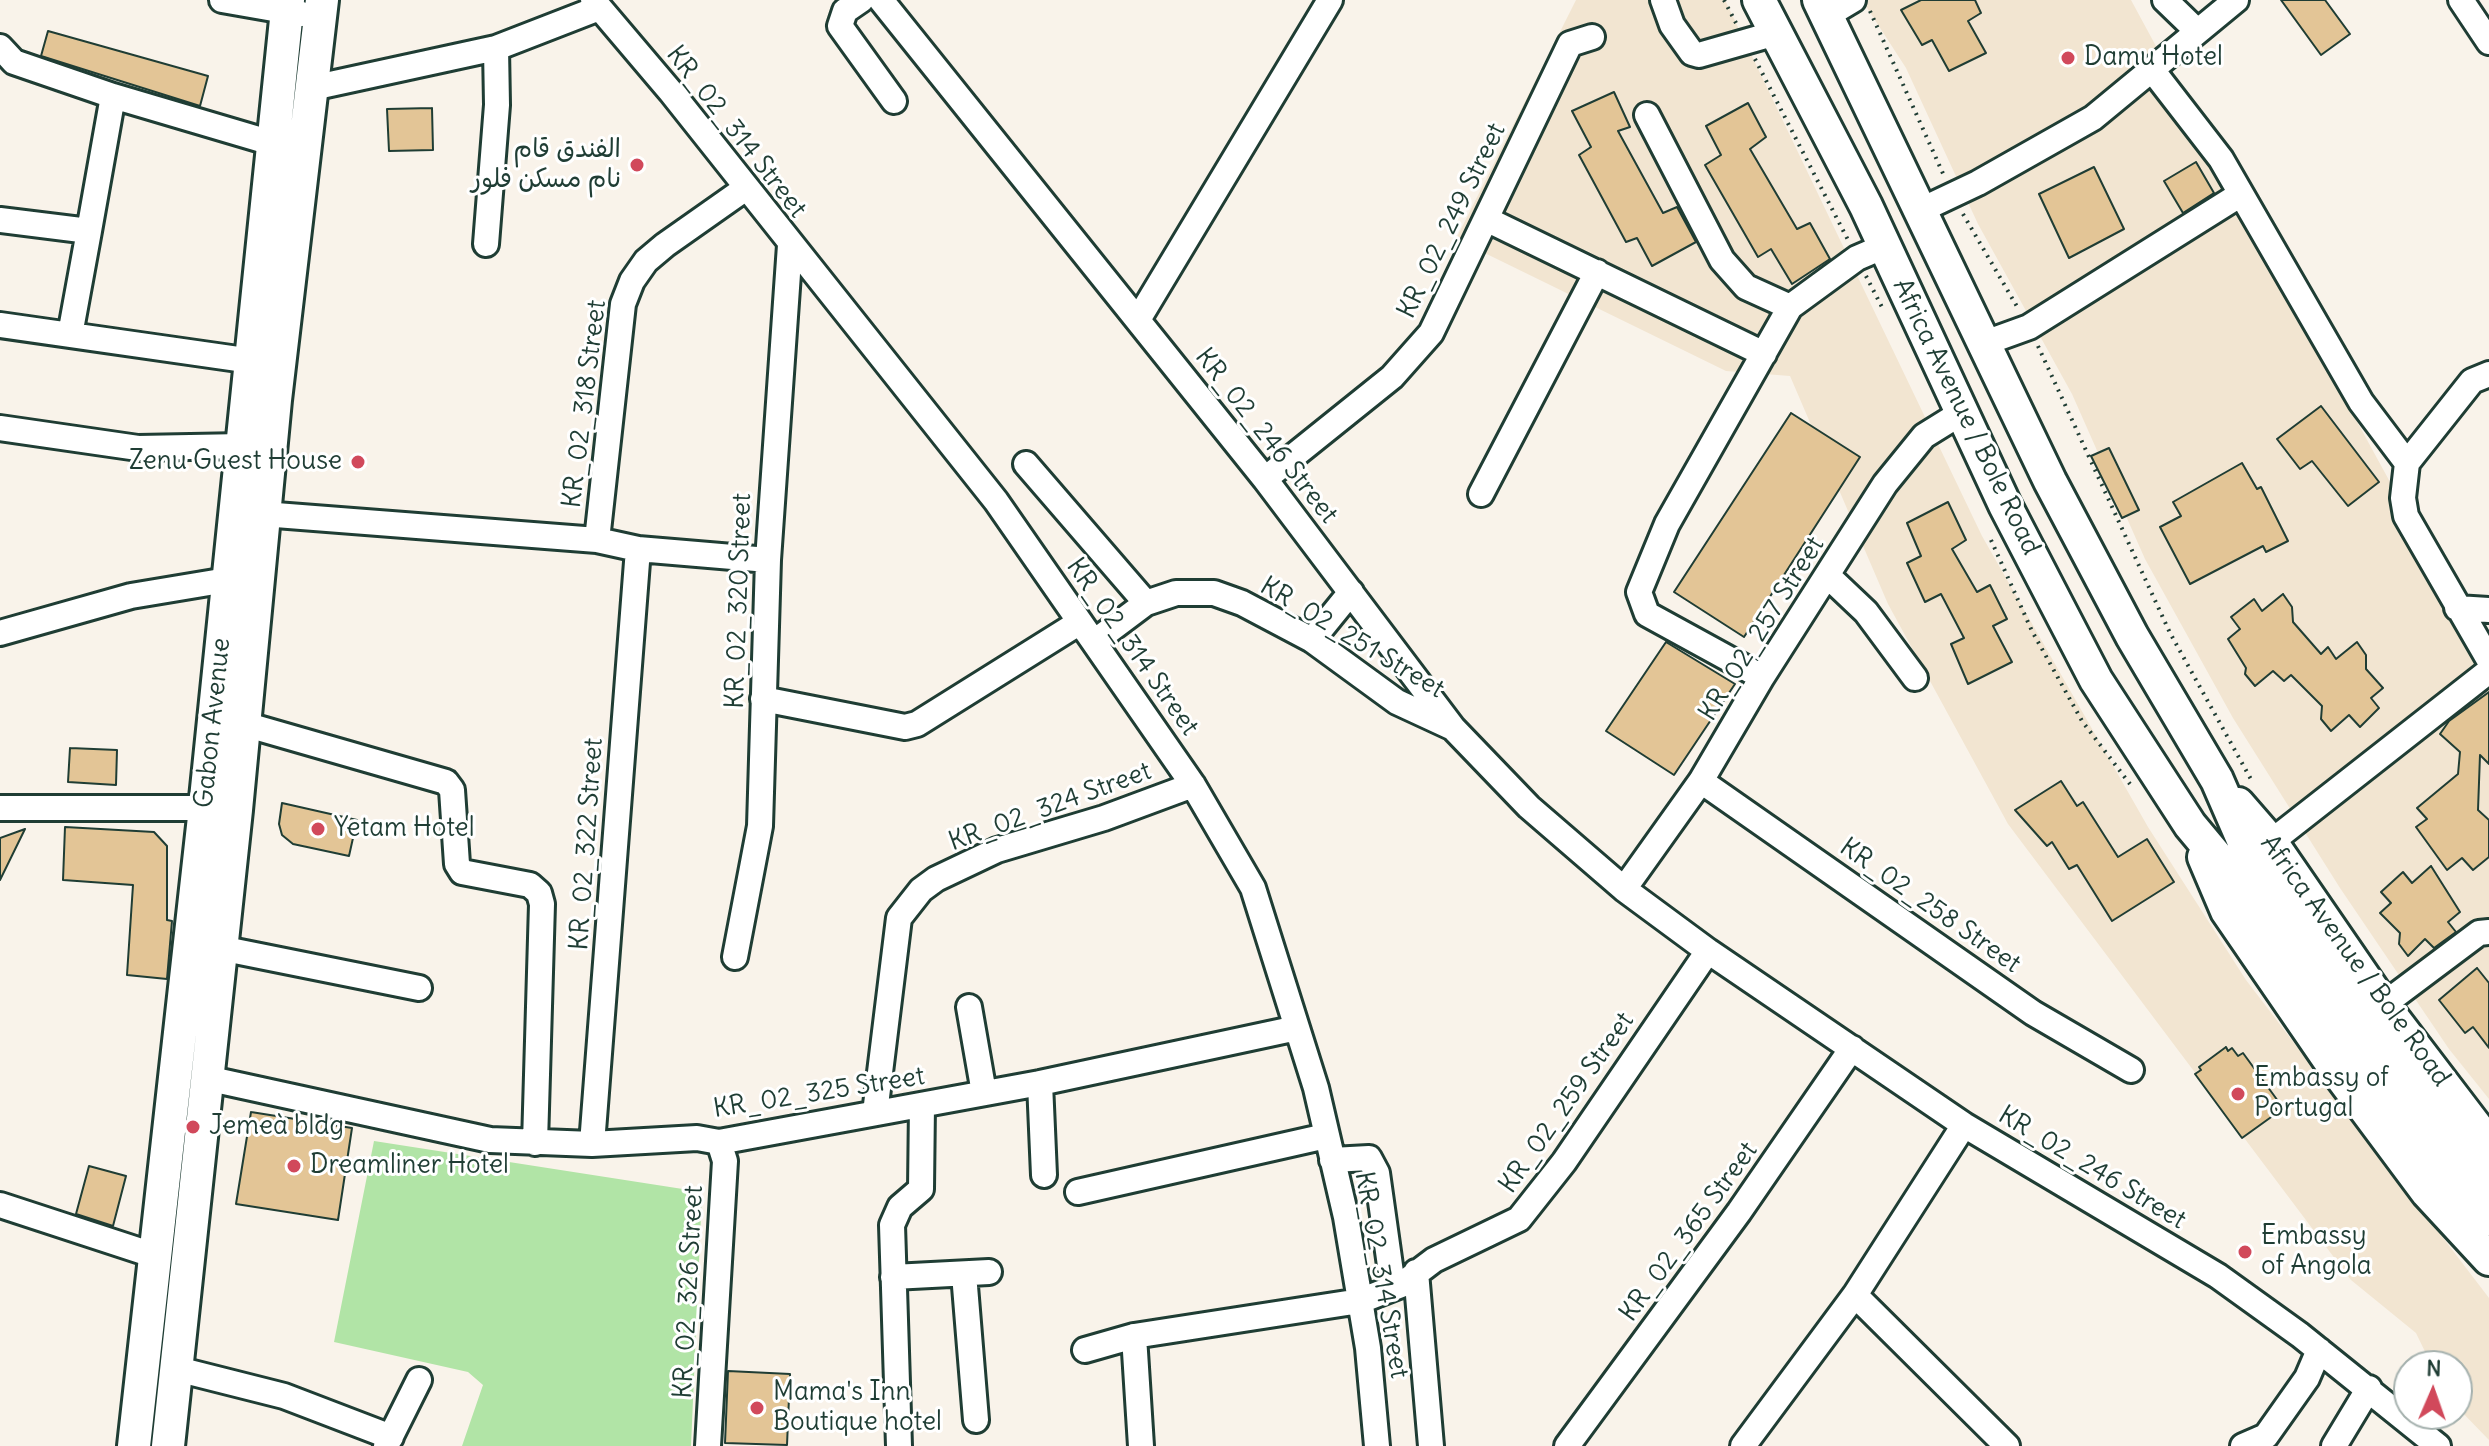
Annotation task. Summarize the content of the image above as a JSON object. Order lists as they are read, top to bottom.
{
  "streets": {
    "main road": ["Africa Avenue / Bole Road", "Gabon Avenue"],
    "street": [
      "KR_02_314 Street",
      "KR_02_249 Street",
      "KR_02_318 Street",
      "KR_02_246 Street",
      "KR_02_320 Street",
      "KR_02_257 Street",
      "KR_02_251 Street",
      "KR_02_324 Street",
      "KR_02_322 Street",
      "KR_02_258 Street",
      "KR_02_325 Street",
      "KR_02_259 Street",
      "KR_02_365 Street",
      "KR_02_326 Street"
    ]
  },
  "crossings": [
    ["KR_02_314 Street", "KR_02_318 Street"],
    ["KR_02_314 Street", "KR_02_320 Street"],
    ["KR_02_314 Street", "KR_02_251 Street"],
    ["KR_02_314 Street", "KR_02_324 Street"],
    ["KR_02_314 Street", "KR_02_325 Street"],
    ["KR_02_314 Street", "KR_02_259 Street"],
    ["KR_02_249 Street", "KR_02_246 Street"],
    ["Africa Avenue / Bole Road", "KR_02_257 Street"],
    ["KR_02_246 Street", "KR_02_257 Street"],
    ["KR_02_246 Street", "KR_02_251 Street"],
    ["KR_02_246 Street", "KR_02_259 Street"],
    ["KR_02_246 Street", "KR_02_365 Street"],
    ["KR_02_257 Street", "KR_02_258 Street"],
    ["Gabon Avenue", "KR_02_325 Street"],
    ["KR_02_324 Street", "KR_02_325 Street"],
    ["KR_02_322 Street", "KR_02_325 Street"],
    ["KR_02_325 Street", "KR_02_326 Street"]
  ],
  "places": [
    "Damu Hotel",
    "الفندق قام نام مسكن فلور",
    "Zenu Guest House",
    "Yetam Hotel",
    "Embassy of Portugal",
    "Jemeà bldg",
    "Dreamliner Hotel",
    "Embassy of Angola",
    "Mama's Inn Boutique hotel"
  ],
  "north": "top"
}
